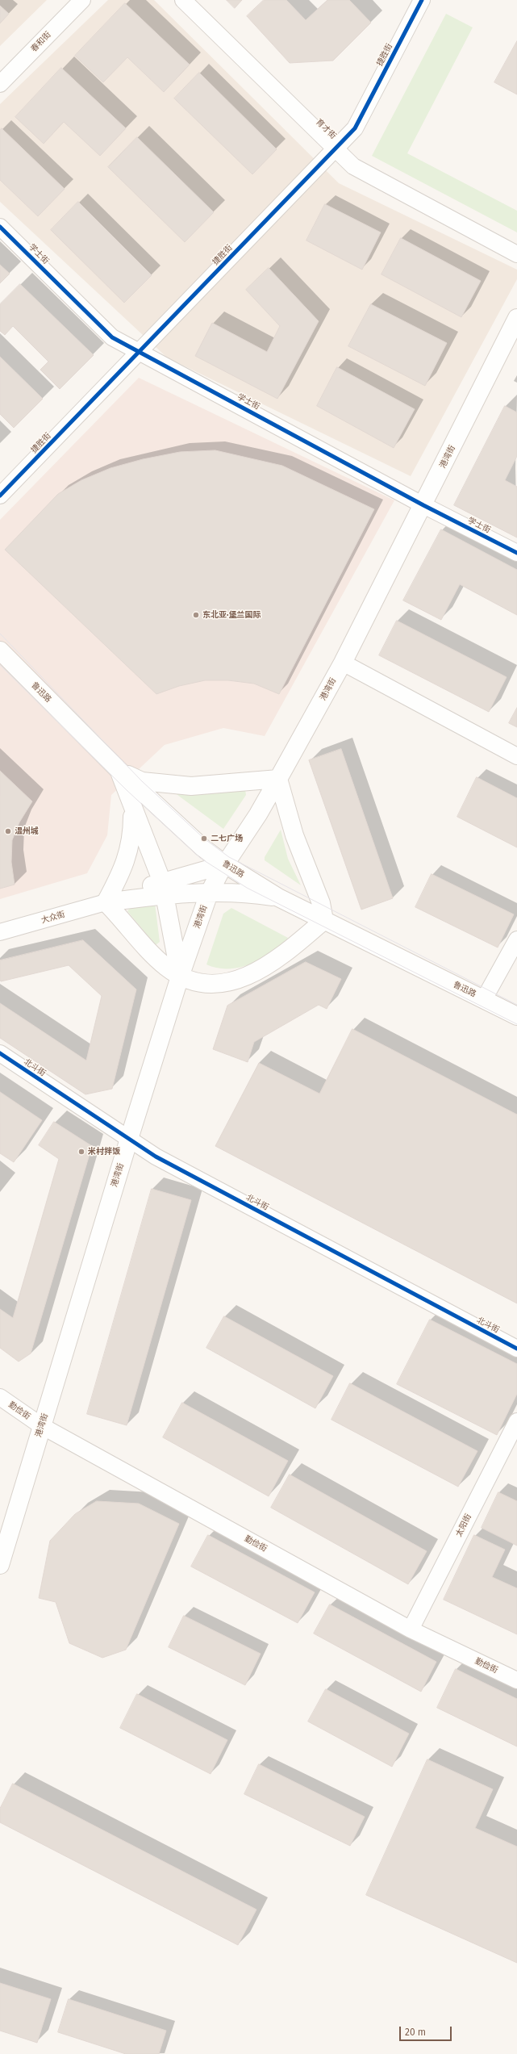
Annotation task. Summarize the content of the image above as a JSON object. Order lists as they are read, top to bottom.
{
  "streets": {
    "main road": ["港湾街", "鲁迅路"],
    "street": [
      "春和街",
      "捷胜街",
      "育才街",
      "学士街",
      "大众街",
      "北斗街",
      "勤俭街",
      "太阳街"
    ]
  },
  "crossings": [
    ["捷胜街", "育才街"],
    ["捷胜街", "学士街"],
    ["学士街", "港湾街"],
    ["港湾街", "鲁迅路"],
    ["港湾街", "北斗街"],
    ["港湾街", "勤俭街"],
    ["勤俭街", "太阳街"]
  ],
  "places": [
    "东北亚·堡兰国际",
    "温州城",
    "二七广场",
    "米村拌饭"
  ],
  "scale_bar": "20 m"
}
